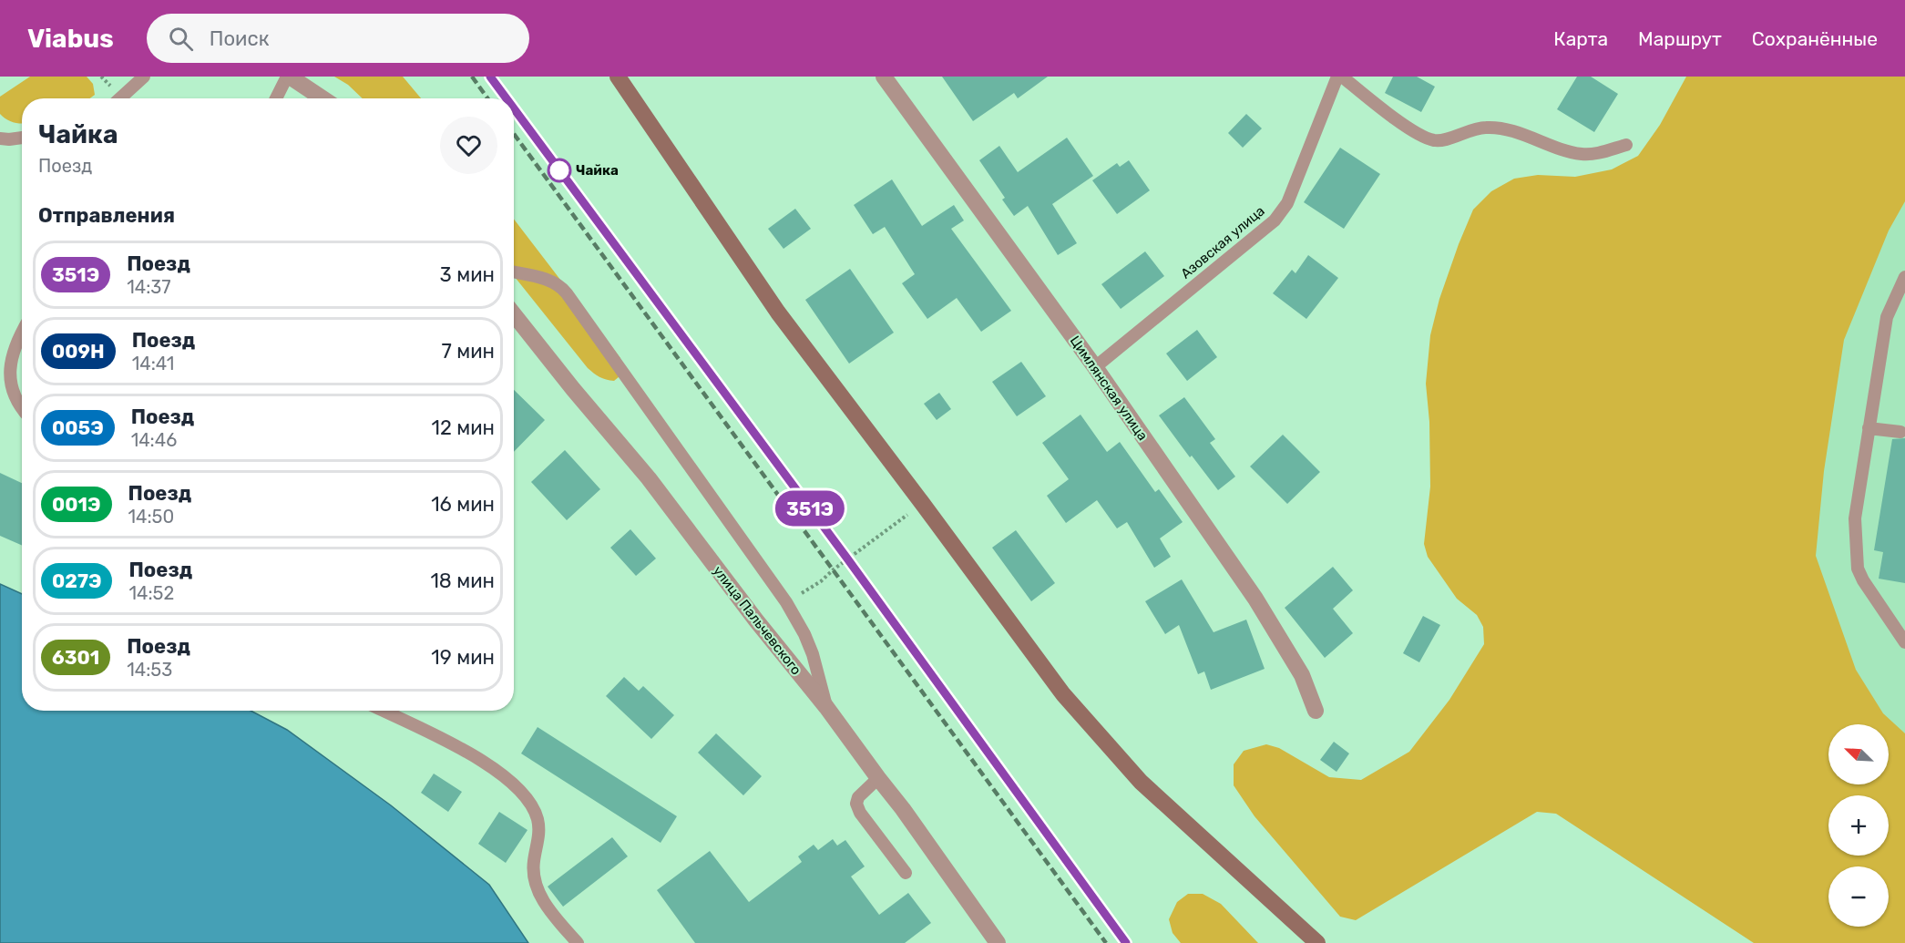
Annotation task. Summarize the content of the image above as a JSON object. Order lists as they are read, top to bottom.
{
  "streets": {
    "street": ["Цимлянская улица", "улица Пальчевского"],
    "lane": ["Азовская улица"]
  },
  "crossings": [
    ["Азовская улица", "Цимлянская улица"]
  ],
  "places": ["Чайка"],
  "north": "top left",
  "page": {
    "header": "Viabus",
    "search": "Поиск",
    "nav": ["Карта", "Маршрут", "Сохранённые"],
    "on_map": "351Э",
    "heading": [
      ["Чайка", "Поезд"],
      "Отправления"
    ],
    "list": [
      {
        "mark": "351Э",
        "name": "Поезд",
        "note": "14:37",
        "value": "3 мин"
      },
      {
        "mark": "009Н",
        "name": "Поезд",
        "note": "14:41",
        "value": "7 мин"
      },
      {
        "mark": "005Э",
        "name": "Поезд",
        "note": "14:46",
        "value": "12 мин"
      },
      {
        "mark": "001Э",
        "name": "Поезд",
        "note": "14:50",
        "value": "16 мин"
      },
      {
        "mark": "027Э",
        "name": "Поезд",
        "note": "14:52",
        "value": "18 мин"
      },
      {
        "mark": "6301",
        "name": "Поезд",
        "note": "14:53",
        "value": "19 мин"
      }
    ],
    "map_buttons": ["+", "−"]
  }
}
